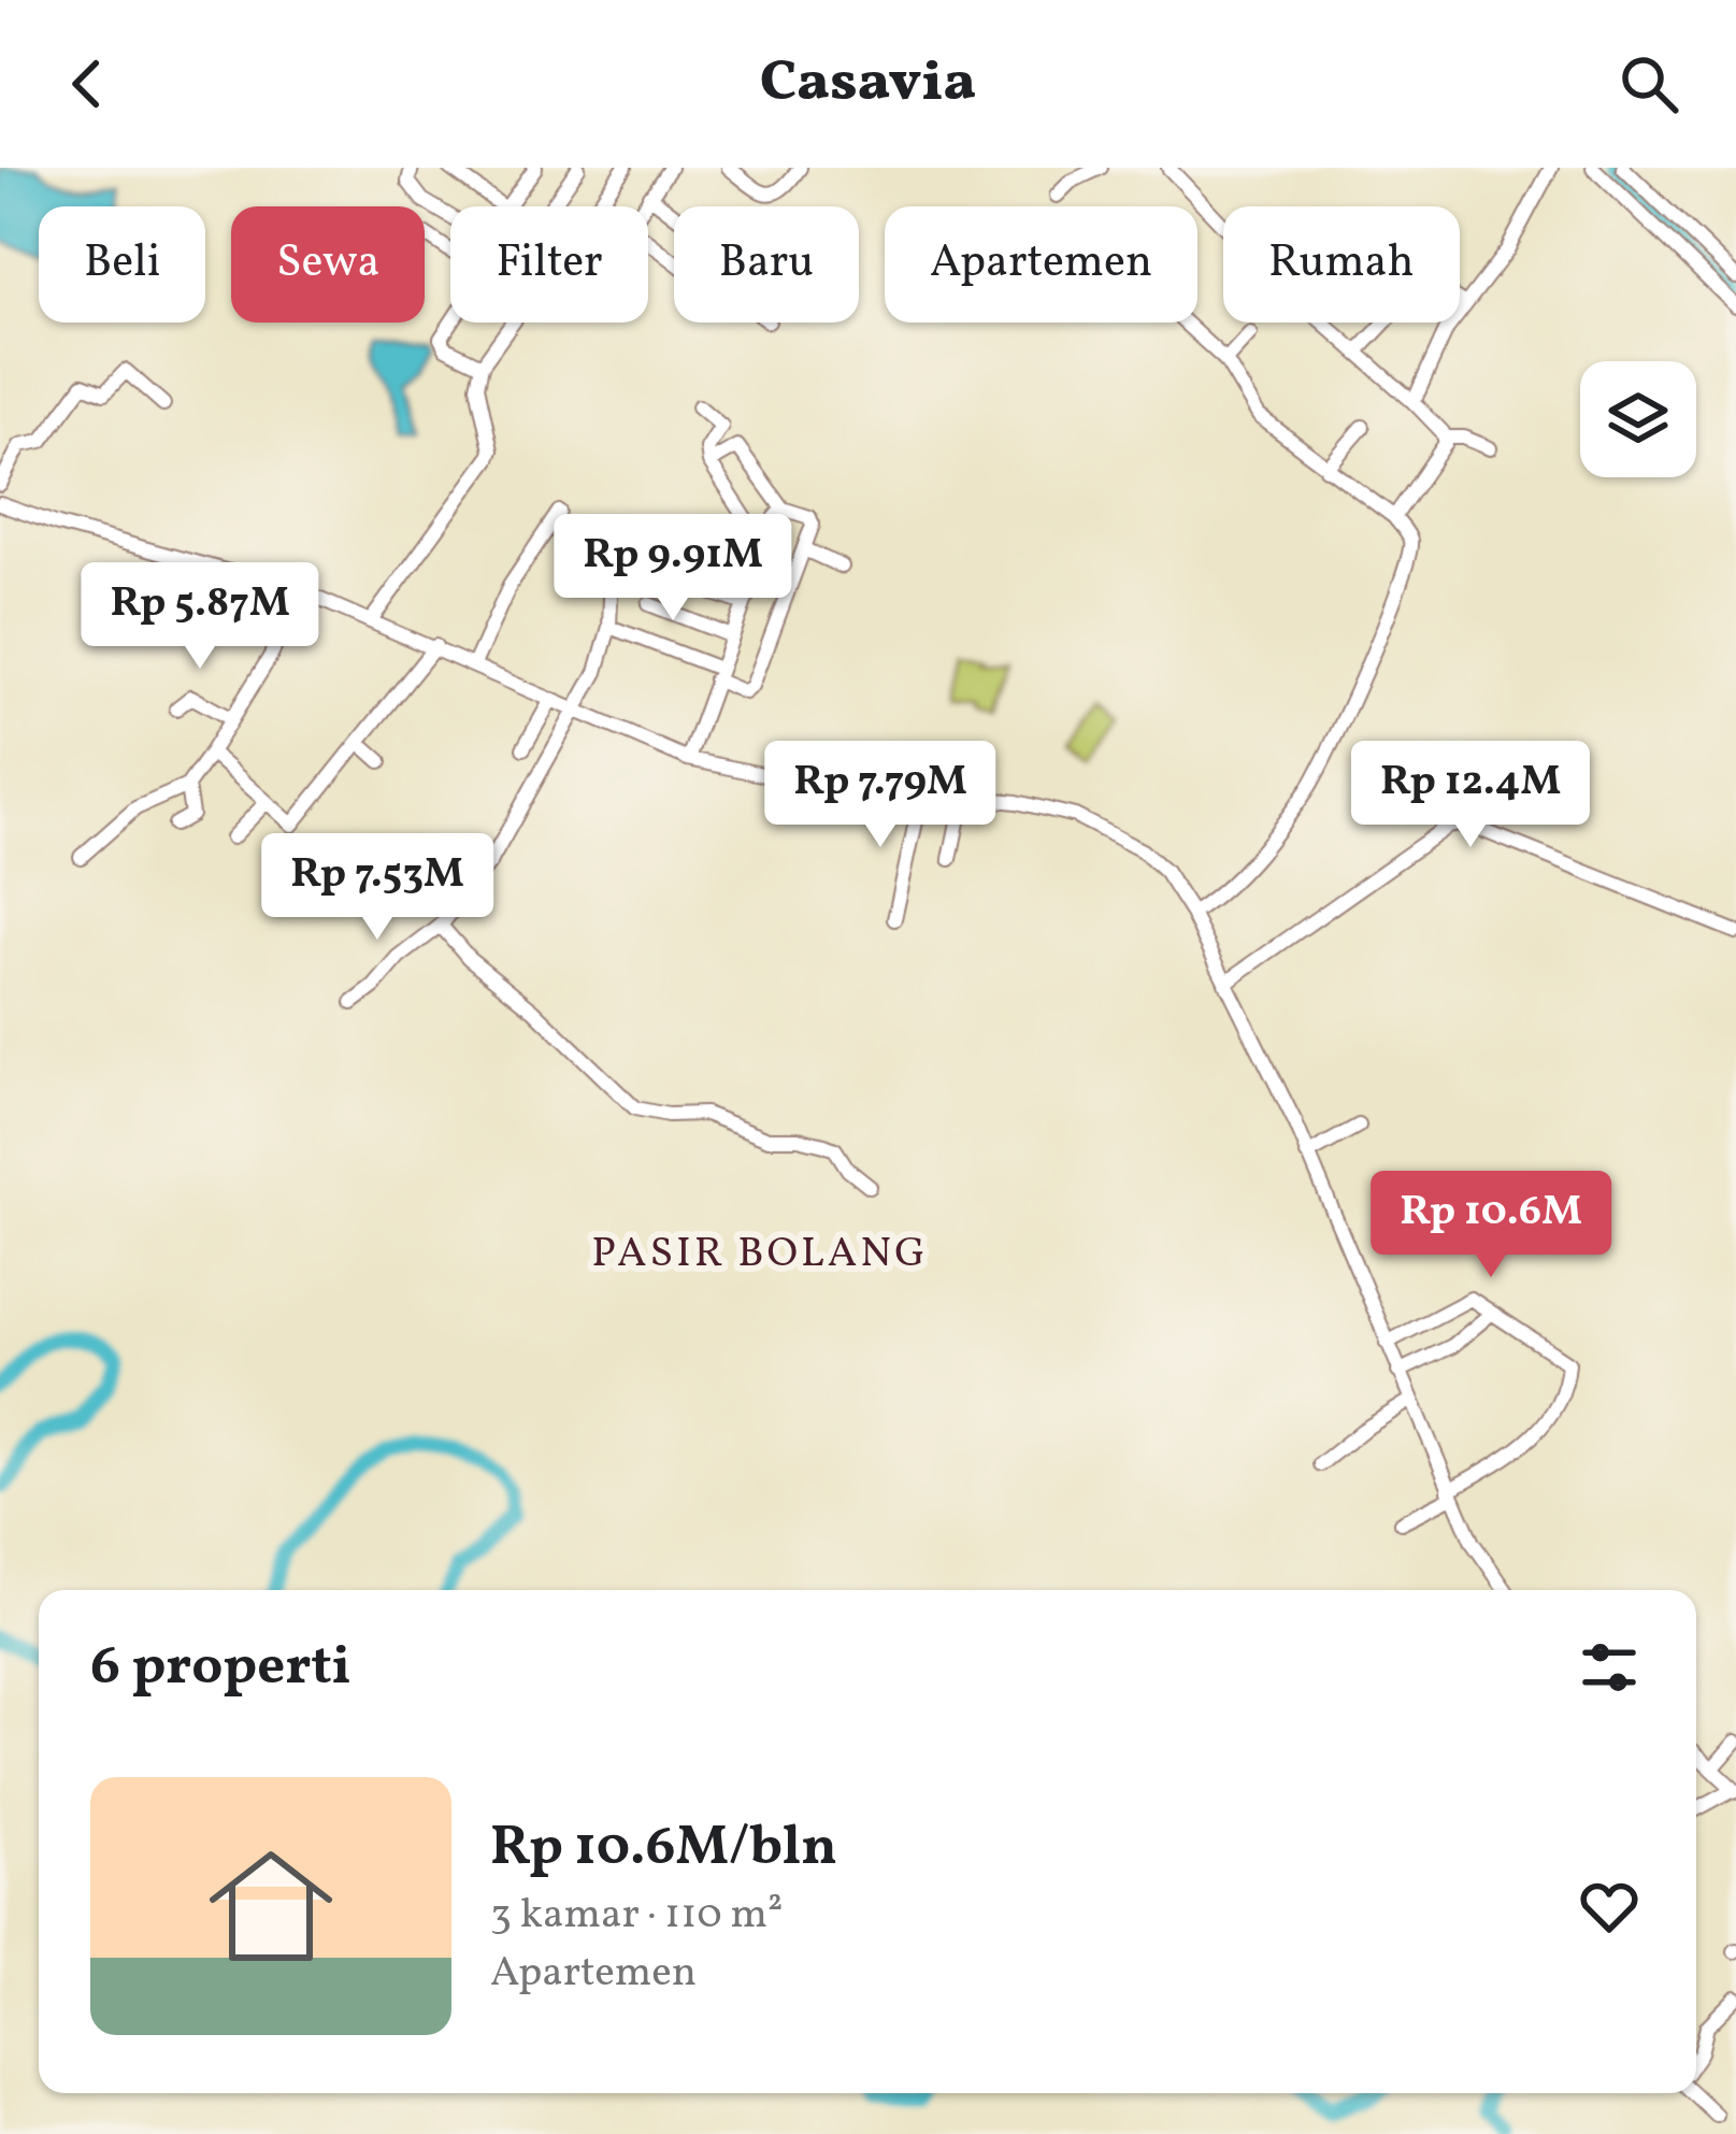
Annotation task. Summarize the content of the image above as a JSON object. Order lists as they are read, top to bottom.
{
  "districts": ["PASIR BOLANG"],
  "page": {
    "header": "Casavia",
    "chip": [
      "Beli",
      "Sewa",
      "Filter",
      "Baru",
      "Apartemen",
      "Rumah"
    ],
    "price": [
      "Rp 9.91M",
      "Rp 5.87M",
      "Rp 7.79M",
      "Rp 12.4M",
      "Rp 7.53M",
      "Rp 10.6M"
    ],
    "heading": "6 properti",
    "list": [
      {
        "name": "Rp 10.6M/bln",
        "note": "3 kamar · 110 m² · Apartemen"
      }
    ]
  }
}
